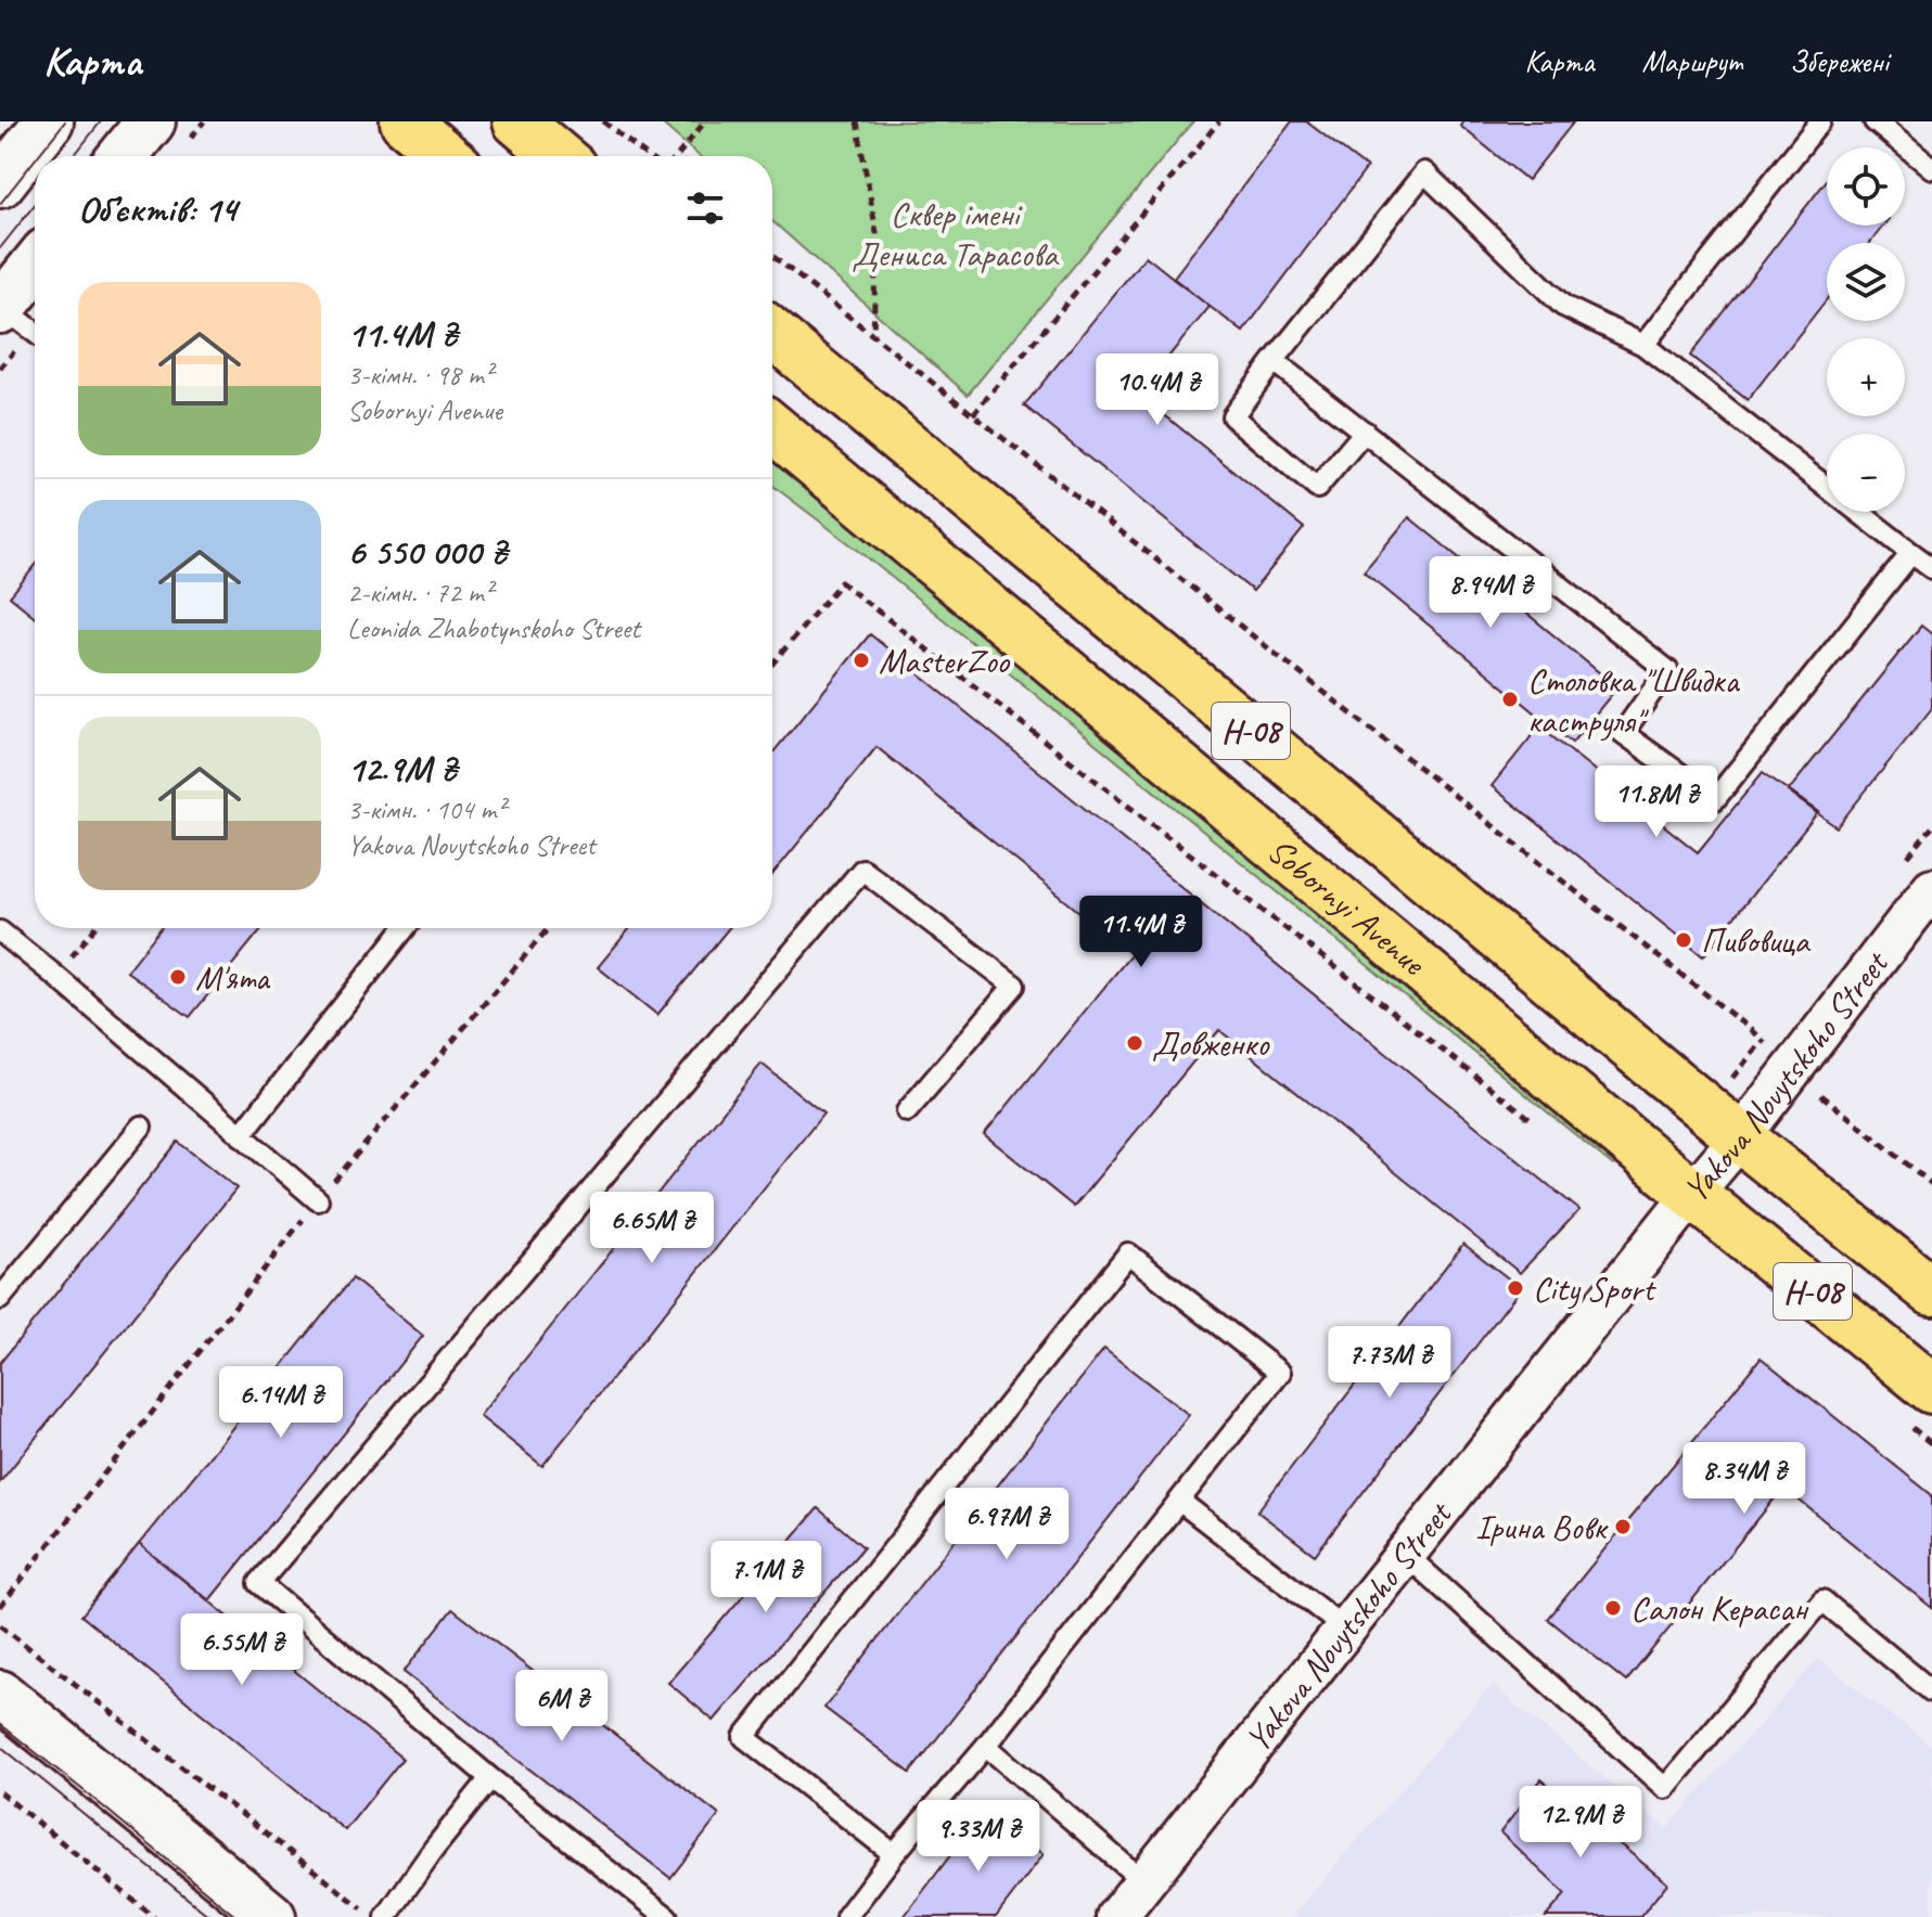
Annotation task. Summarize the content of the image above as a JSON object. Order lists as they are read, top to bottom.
{
  "streets": {
    "main road": ["Н-08", "Sobornyi Avenue"],
    "street": ["Yakova Novytskoho Street"]
  },
  "crossings": [
    ["Sobornyi Avenue", "Yakova Novytskoho Street"]
  ],
  "parks": ["Сквер імені Дениса Тарасова"],
  "places": [
    "MasterZoo",
    "Столовка \"Швидка каструля\"",
    "Пивовица",
    "М'ята",
    "Довженко",
    "City Sport",
    "Ірина Вовк",
    "Салон Керасан"
  ],
  "page": {
    "header": "Карта",
    "nav": ["Карта", "Маршрут", "Збережені"],
    "map_buttons": ["+", "−"],
    "heading": "Об’єктів: 14",
    "list": [
      {
        "name": "11.4M ₴",
        "note": "3-кімн. · 98 m² · Sobornyi Avenue"
      },
      {
        "name": "6 550 000 ₴",
        "note": "2-кімн. · 72 m² · Leonida Zhabotynskoho Street"
      },
      {
        "name": "12.9M ₴",
        "note": "3-кімн. · 104 m² · Yakova Novytskoho Street"
      }
    ],
    "price": [
      "10.4M ₴",
      "8.94M ₴",
      "11.8M ₴",
      "11.4M ₴",
      "6.65M ₴",
      "7.73M ₴",
      "6.14M ₴",
      "8.34M ₴",
      "6.97M ₴",
      "7.1M ₴",
      "6.55M ₴",
      "6M ₴",
      "12.9M ₴",
      "9.33M ₴"
    ]
  }
}
